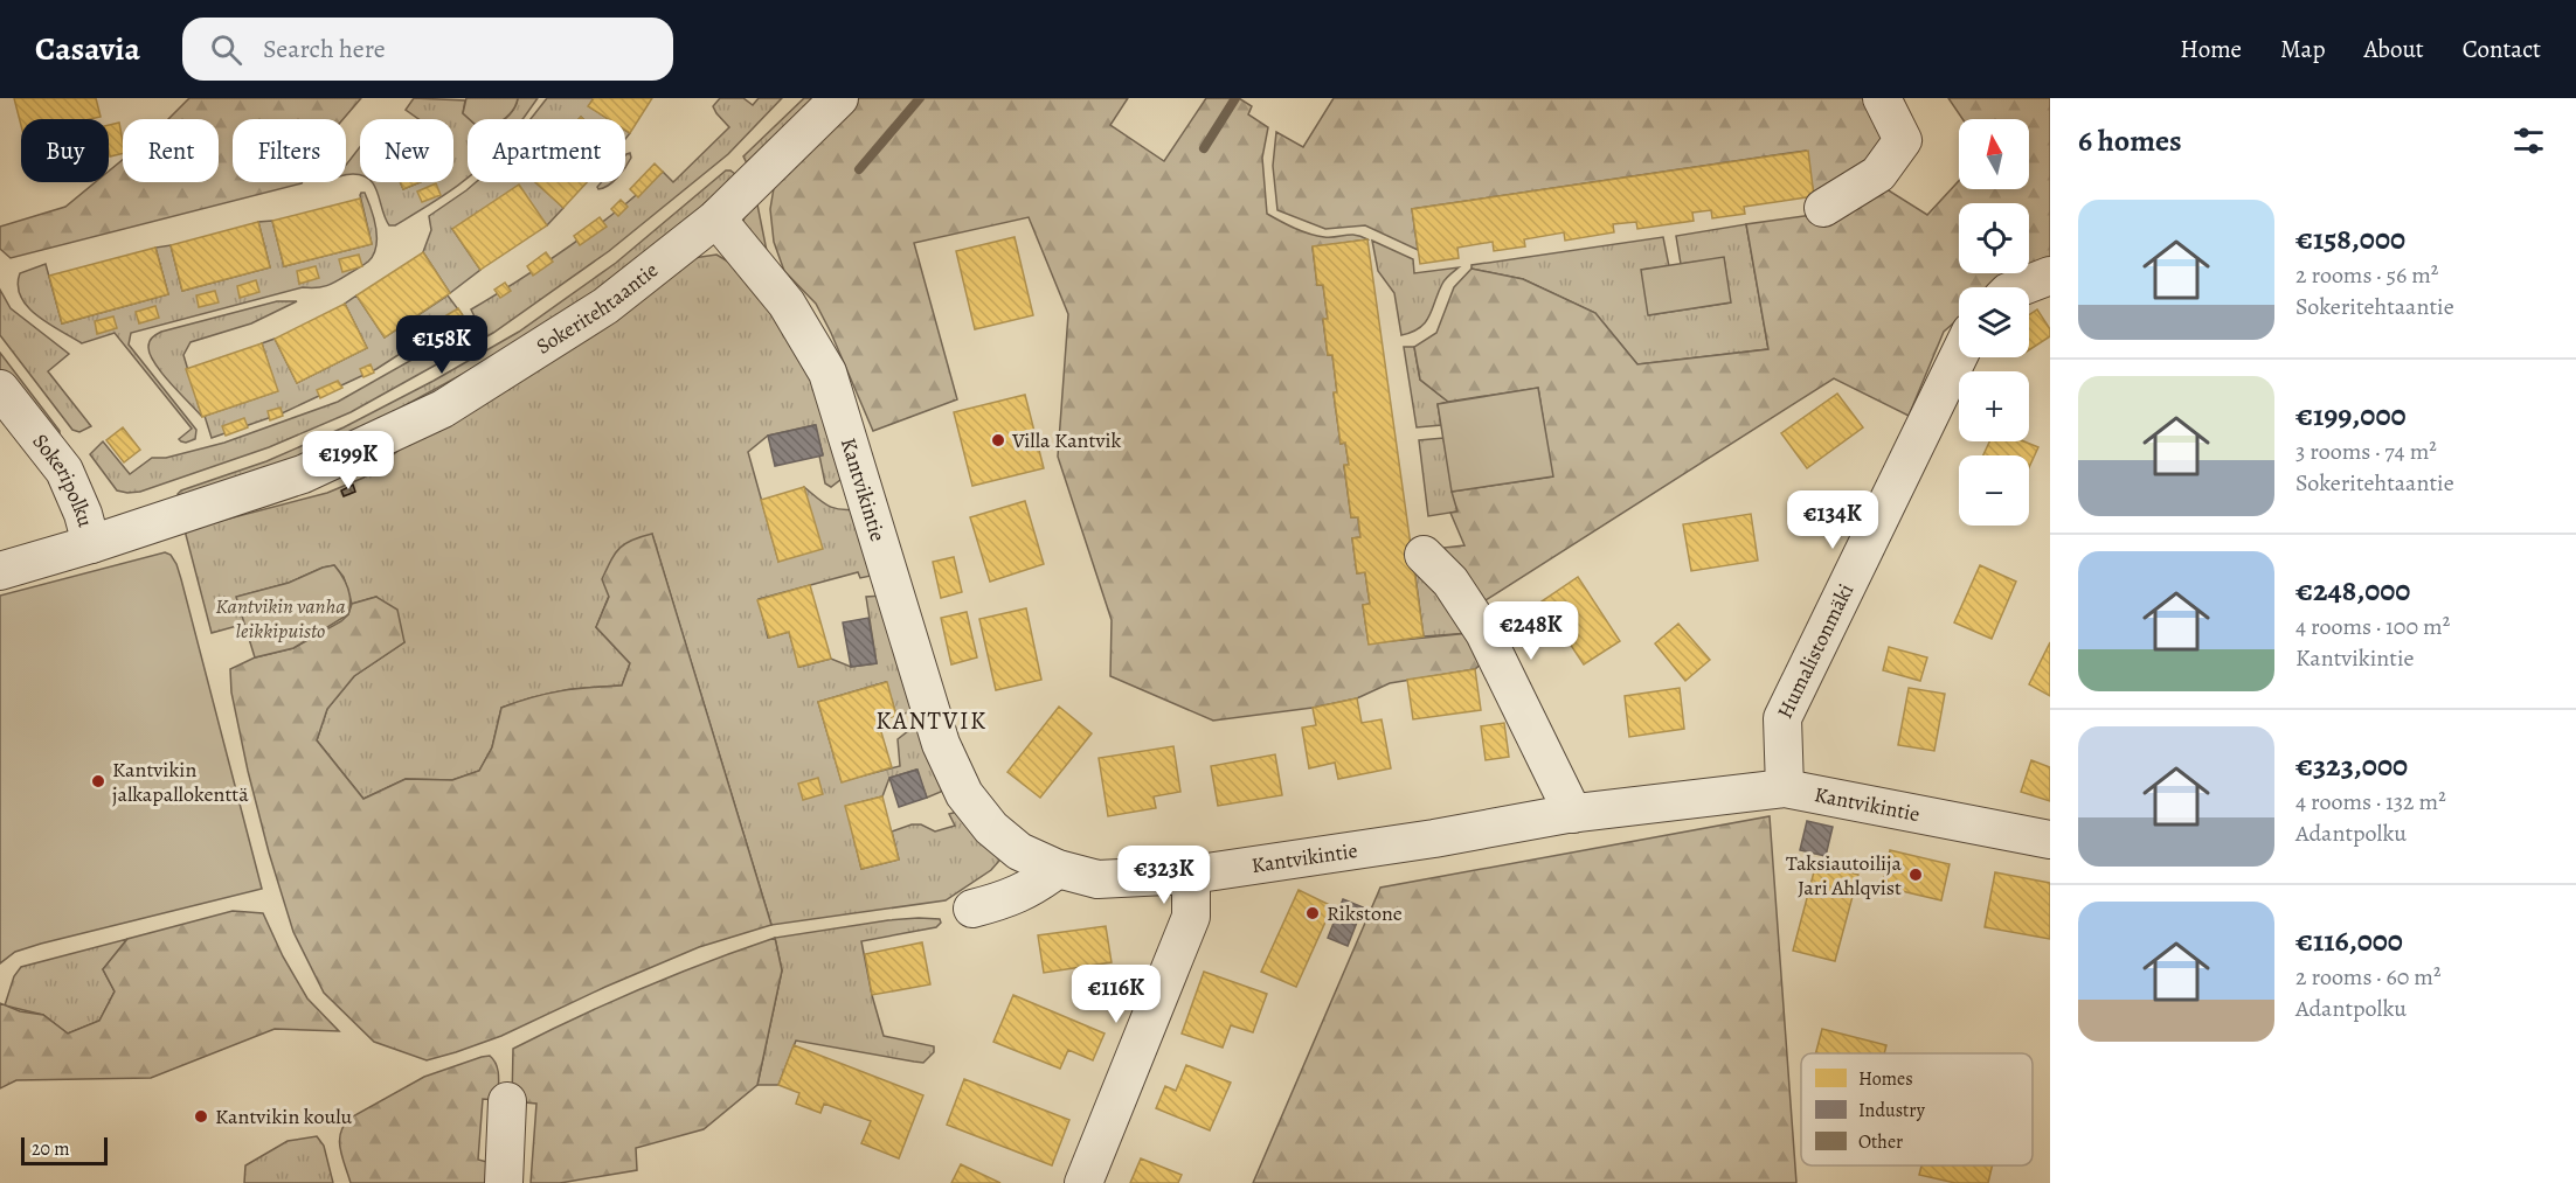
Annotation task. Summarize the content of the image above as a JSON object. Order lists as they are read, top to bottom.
{
  "streets": {
    "street": [
      "Sokeritehtaantie",
      "Sokeripolku",
      "Kantvikintie",
      "Humalistonmäki"
    ]
  },
  "crossings": [
    ["Sokeritehtaantie", "Sokeripolku"],
    ["Sokeritehtaantie", "Kantvikintie"],
    ["Kantvikintie", "Humalistonmäki"]
  ],
  "districts": ["KANTVIK"],
  "parks": ["Kantvikin vanha leikkipuisto"],
  "places": [
    "Villa Kantvik",
    "Kantvikin jalkapallokenttä",
    "Taksiautoilija Jari Ahlqvist",
    "Rikstone",
    "Kantvikin koulu"
  ],
  "legend": ["Homes", "Industry", "Other"],
  "scale_bar": "20 m",
  "north": "top",
  "page": {
    "header": "Casavia",
    "search": "Search here",
    "nav": [
      "Home",
      "Map",
      "About",
      "Contact"
    ],
    "heading": "6 homes",
    "map_buttons": ["+", "−"],
    "chip": [
      "Buy",
      "Rent",
      "Filters",
      "New",
      "Apartment"
    ],
    "list": [
      {
        "name": "€158,000",
        "note": "2 rooms · 56 m² · Sokeritehtaantie"
      },
      {
        "name": "€199,000",
        "note": "3 rooms · 74 m² · Sokeritehtaantie"
      },
      {
        "name": "€248,000",
        "note": "4 rooms · 100 m² · Kantvikintie"
      },
      {
        "name": "€323,000",
        "note": "4 rooms · 132 m² · Adantpolku"
      },
      {
        "name": "€116,000",
        "note": "2 rooms · 60 m² · Adantpolku"
      }
    ],
    "price": [
      "€158K",
      "€199K",
      "€134K",
      "€248K",
      "€323K",
      "€116K"
    ],
    "scale": "20 m"
  }
}
